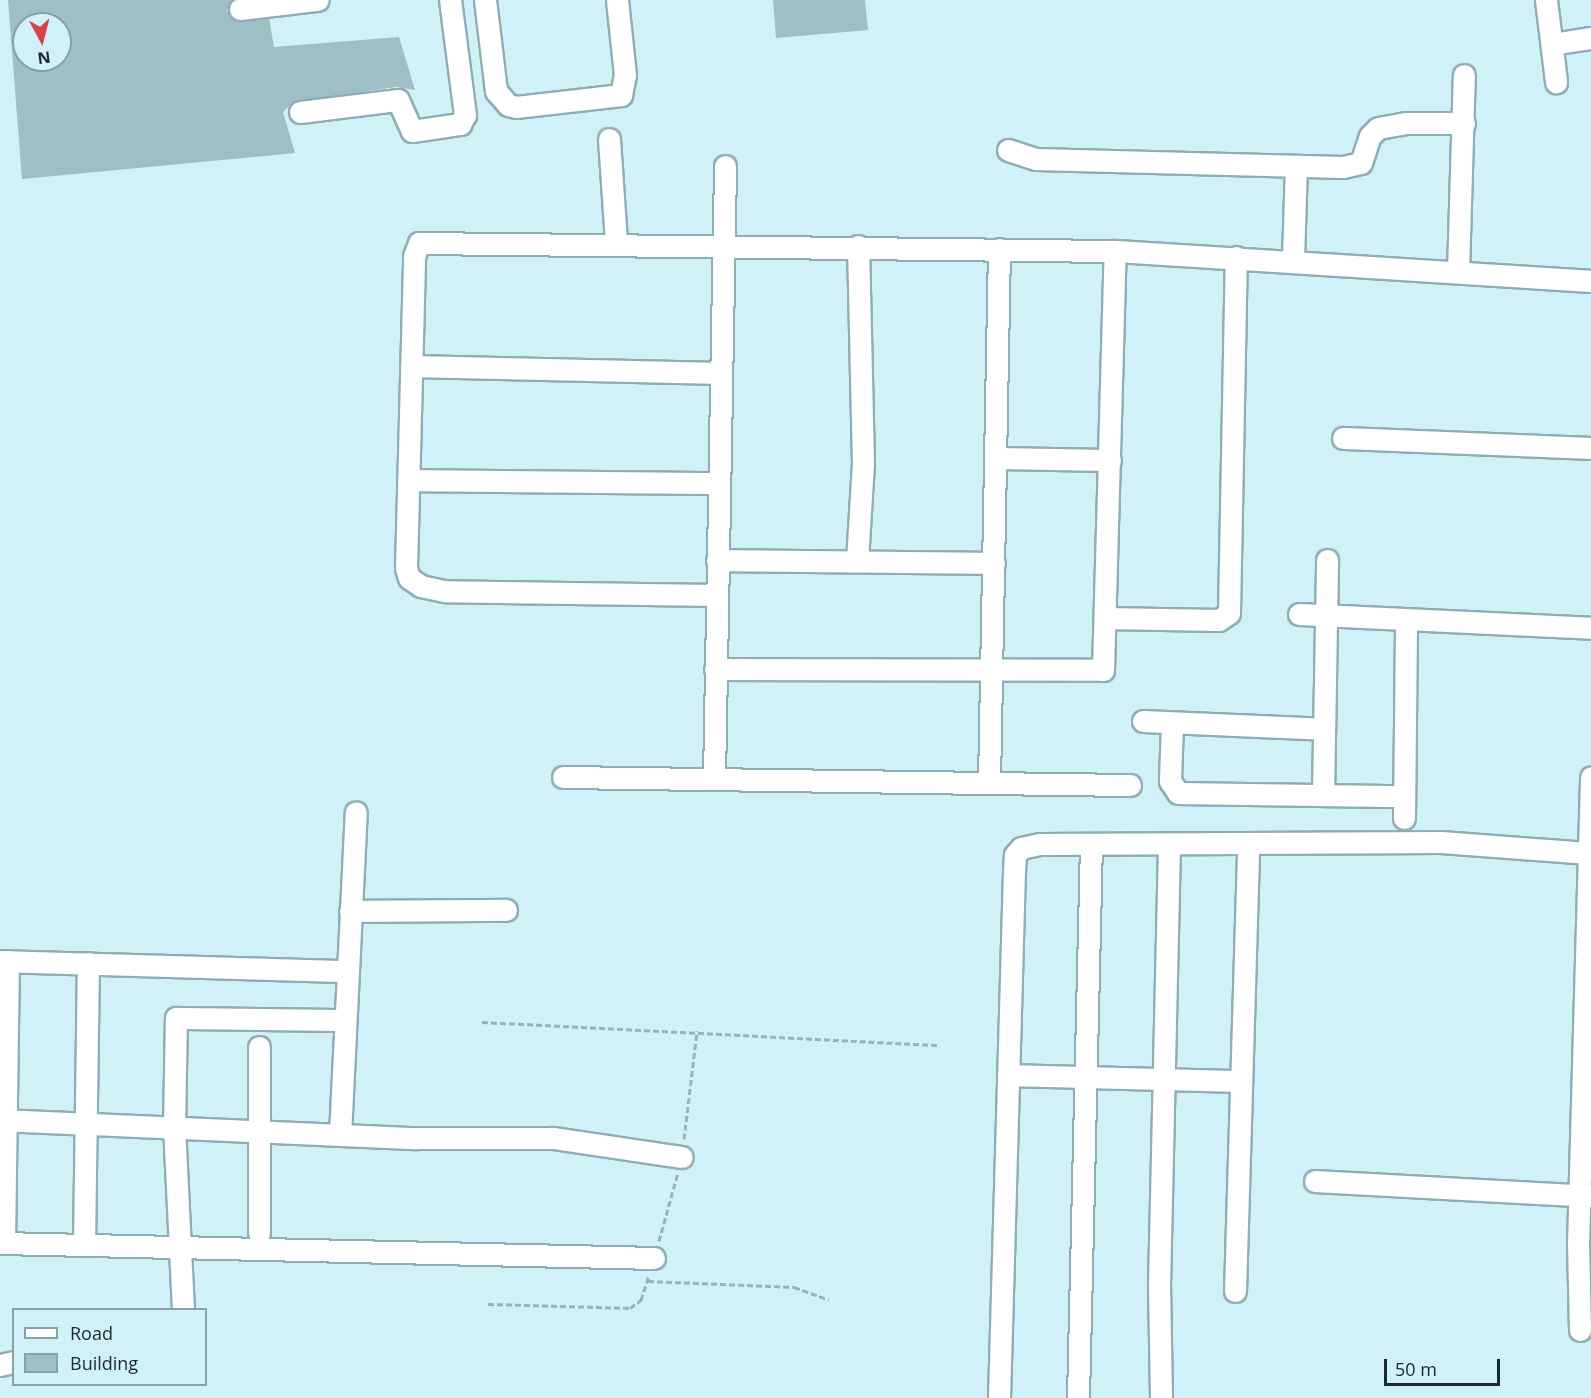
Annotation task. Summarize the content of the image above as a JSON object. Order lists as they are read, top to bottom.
{
  "legend": ["Road", "Building"],
  "scale_bar": "50 m",
  "north": "bottom"
}
